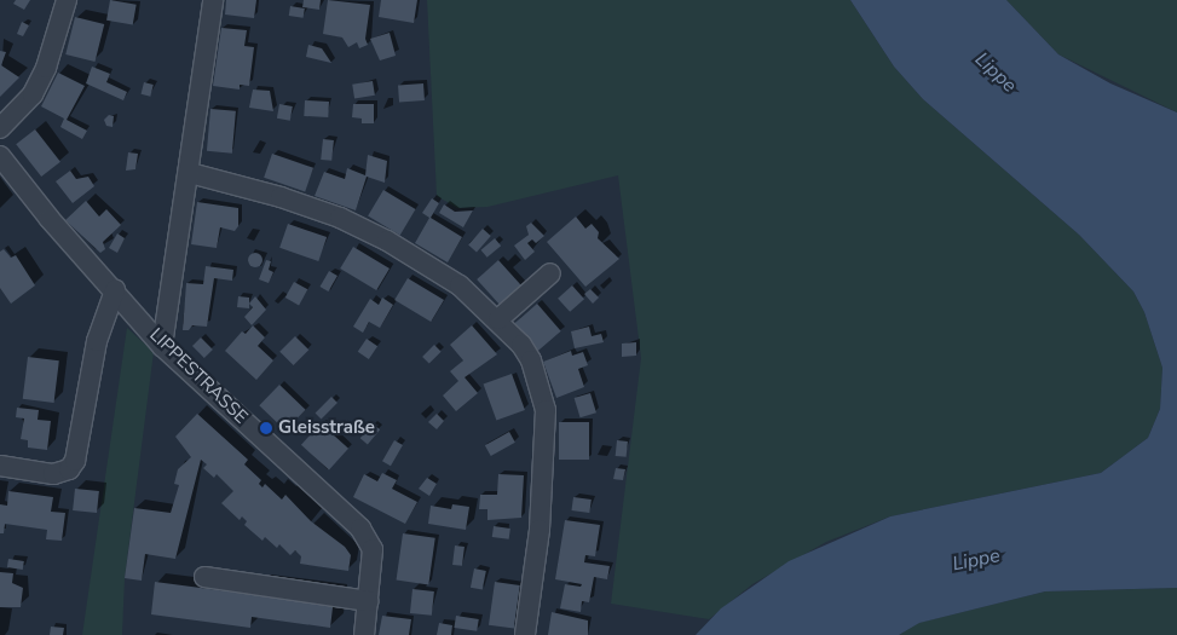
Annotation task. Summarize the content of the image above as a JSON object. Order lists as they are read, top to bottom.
{
  "streets": {
    "street": ["LIPPESTRASSE"]
  },
  "water": ["Lippe"],
  "places": ["Gleisstraße"]
}
